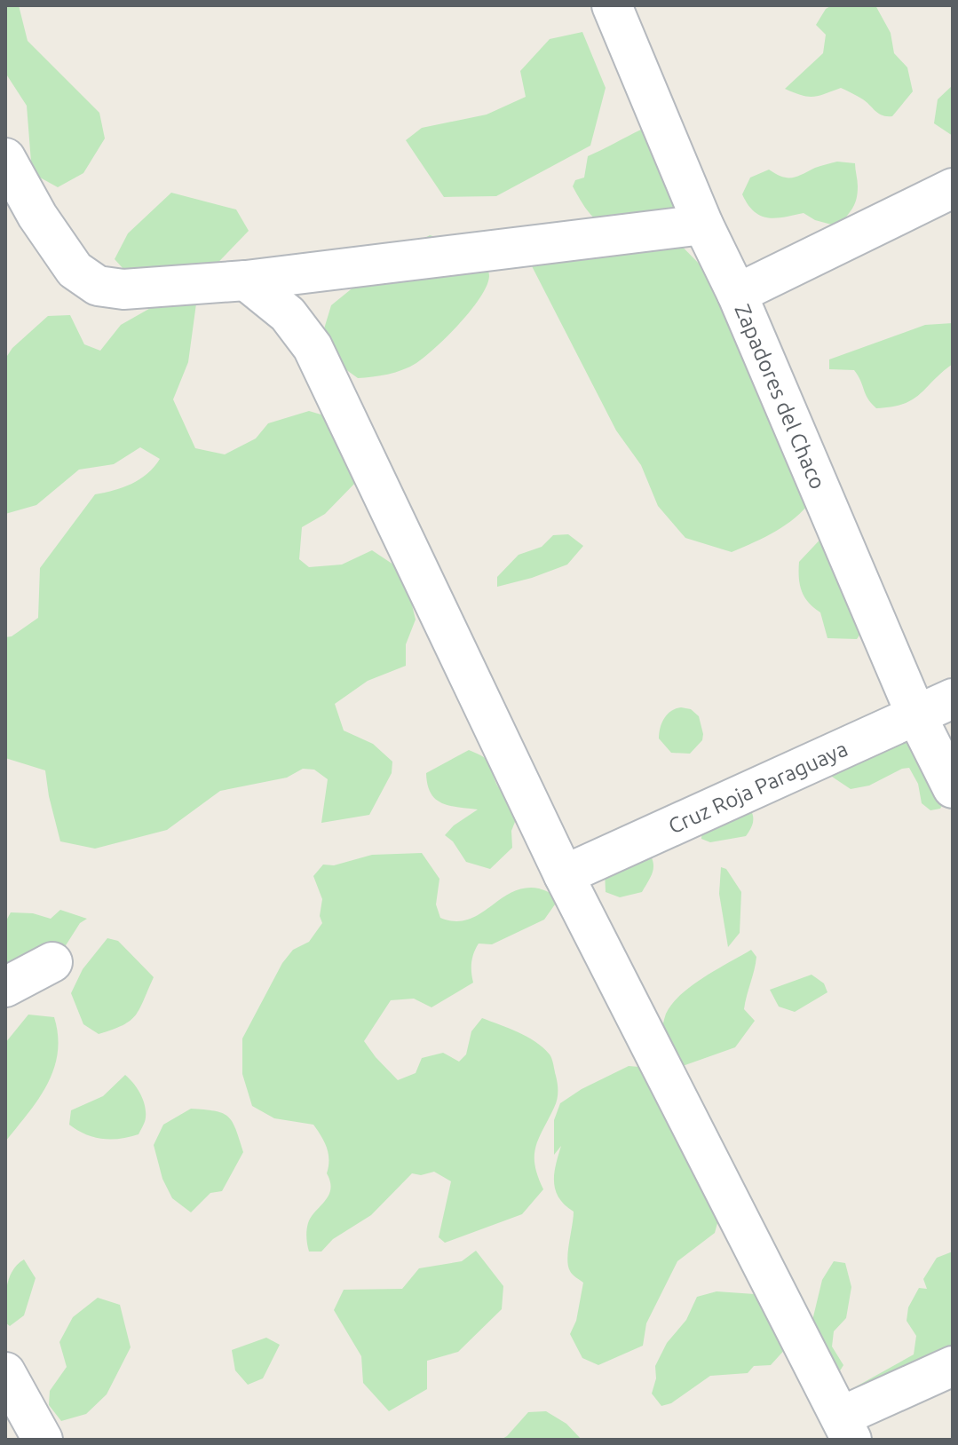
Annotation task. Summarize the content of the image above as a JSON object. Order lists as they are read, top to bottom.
{
  "streets": {
    "street": ["Zapadores del Chaco", "Cruz Roja Paraguaya"]
  },
  "crossings": [
    ["Zapadores del Chaco", "Cruz Roja Paraguaya"]
  ]
}
